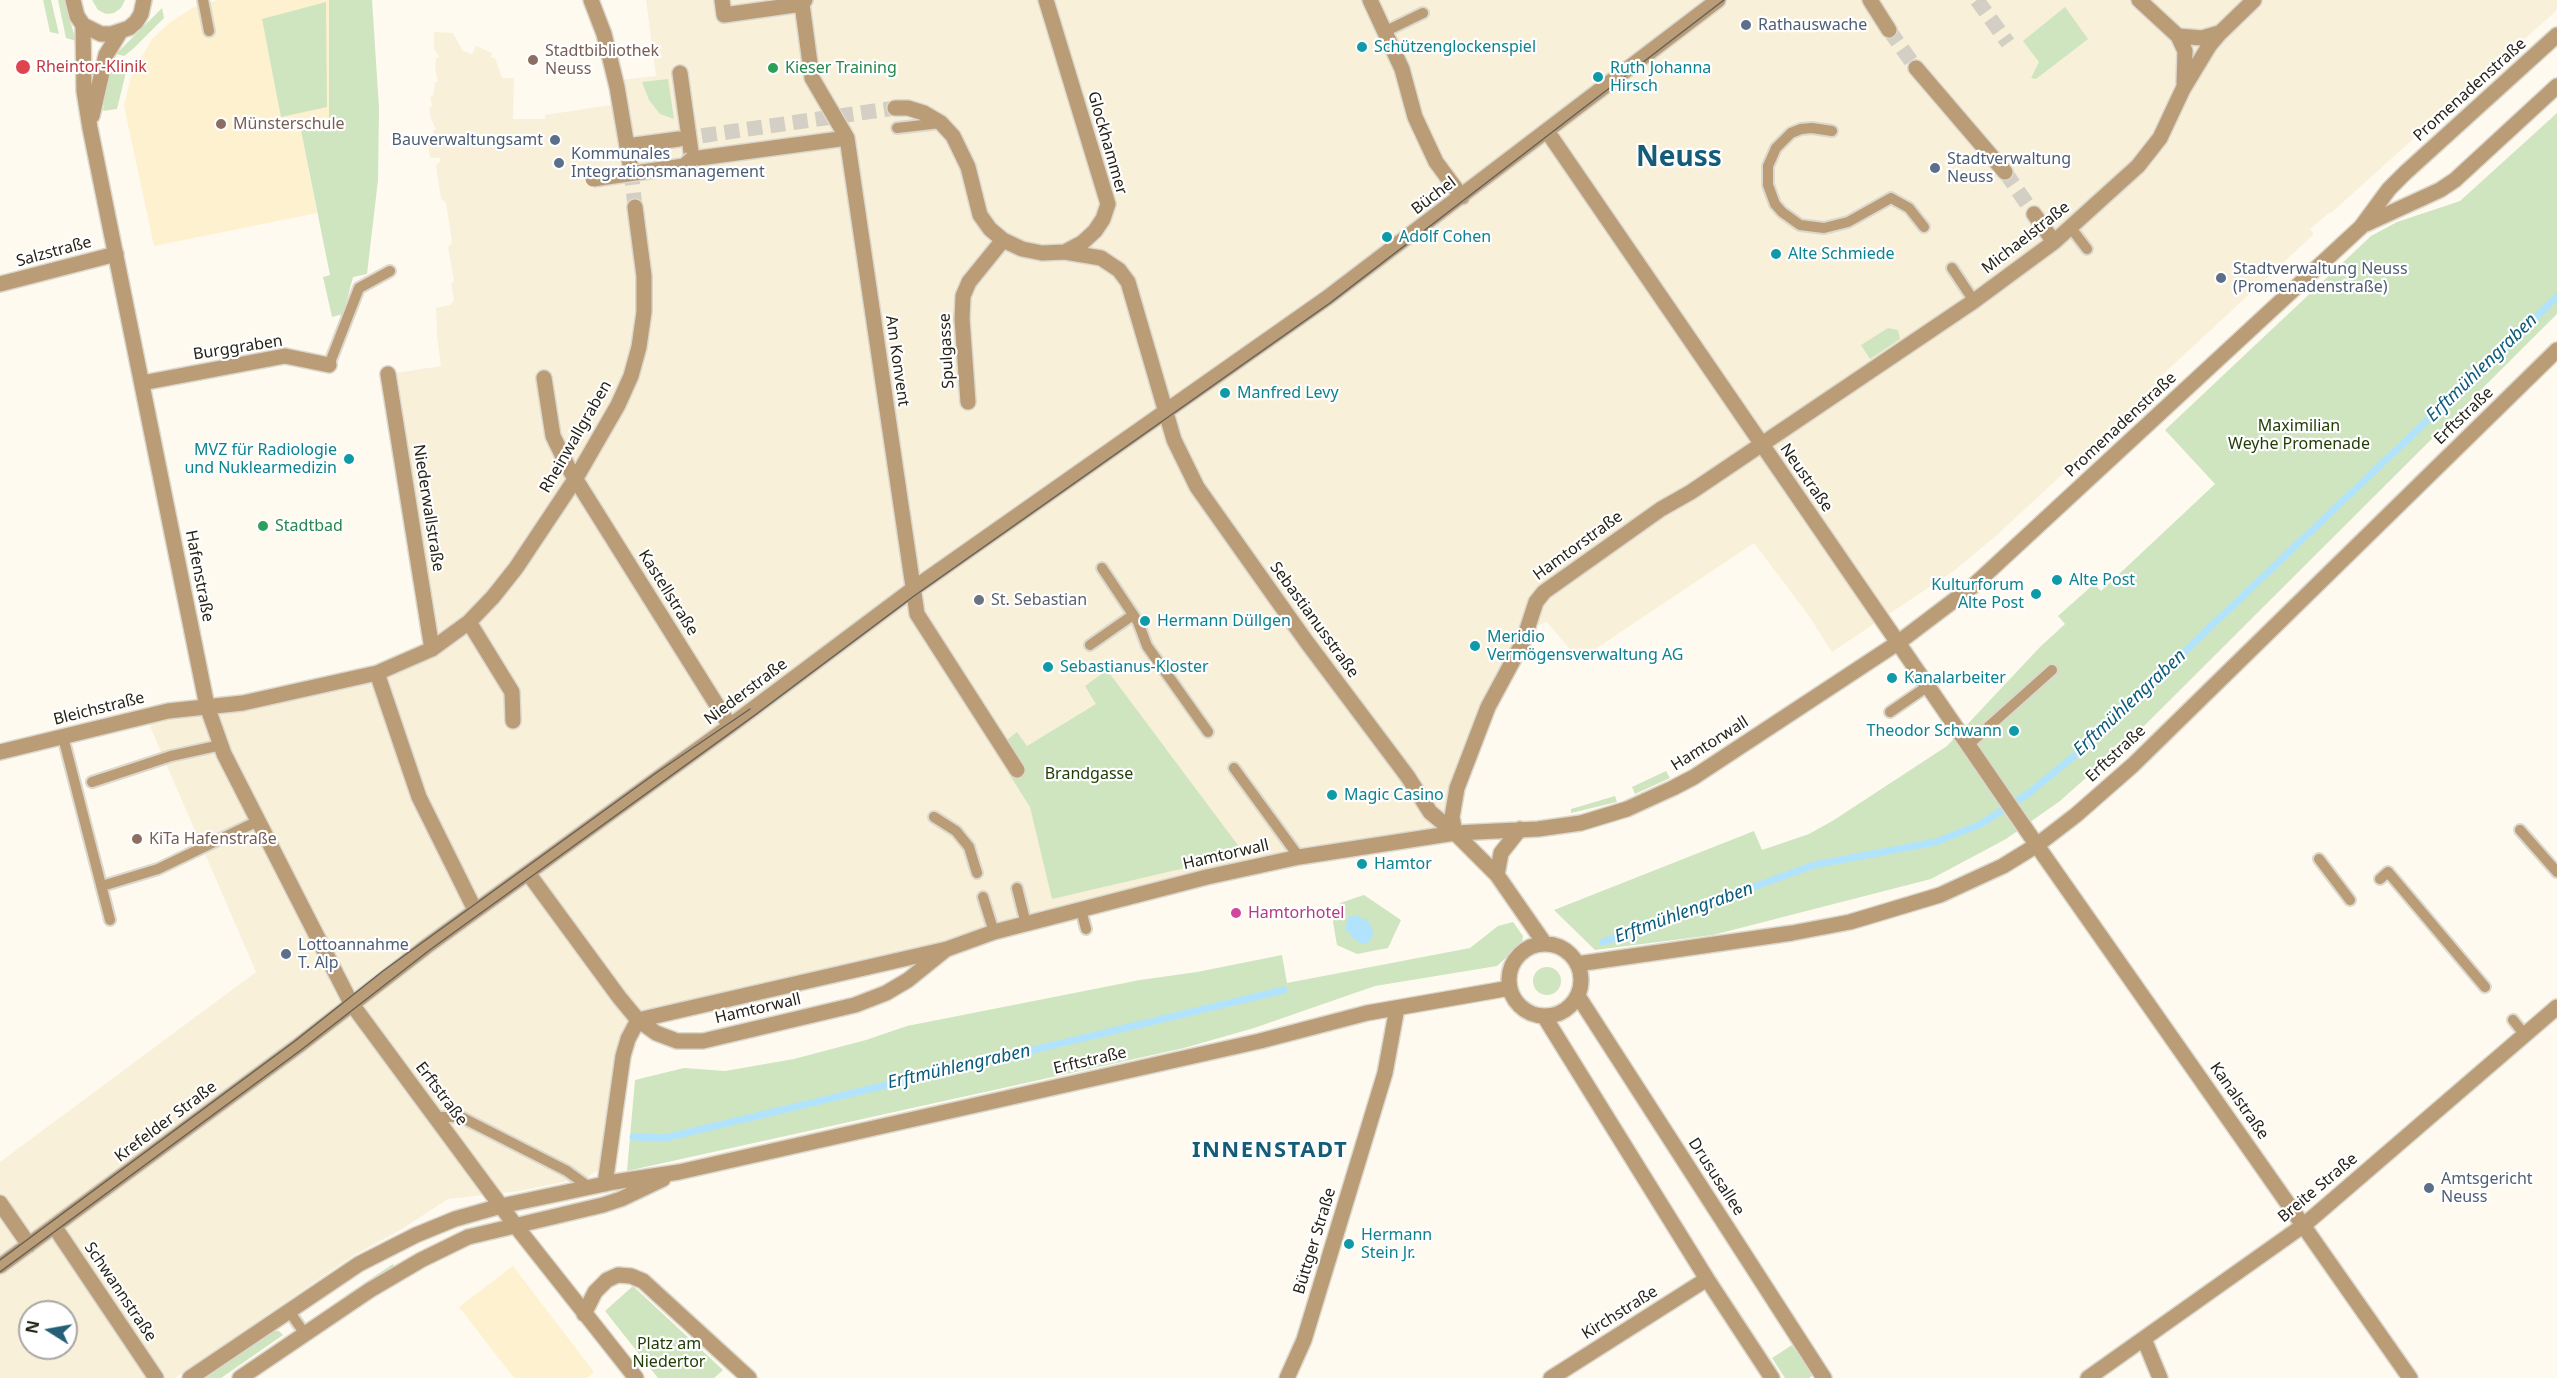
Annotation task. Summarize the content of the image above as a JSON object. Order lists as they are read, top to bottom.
{
  "streets": {
    "street": [
      "Promenadenstraße",
      "Glockhammer",
      "Büchel",
      "Michaelstraße",
      "Salzstraße",
      "Burggraben",
      "Spulgasse",
      "Am Konvent",
      "Erftstraße",
      "Rheinwallgraben",
      "Neustraße",
      "Niederwallstraße",
      "Hamtorstraße",
      "Hafenstraße",
      "Kastellstraße",
      "Sebastianusstraße",
      "Niederstraße",
      "Bleichstraße",
      "Hamtorwall",
      "Kanalstraße",
      "Krefelder Straße",
      "Drususallee",
      "Breite Straße",
      "Büttger Straße",
      "Schwannstraße",
      "Kirchstraße"
    ]
  },
  "crossings": [
    ["Promenadenstraße", "Neustraße"],
    ["Promenadenstraße", "Hamtorwall"],
    ["Büchel", "Neustraße"],
    ["Büchel", "Sebastianusstraße"],
    ["Büchel", "Niederstraße"],
    ["Michaelstraße", "Neustraße"],
    ["Michaelstraße", "Hamtorstraße"],
    ["Salzstraße", "Hafenstraße"],
    ["Burggraben", "Hafenstraße"],
    ["Am Konvent", "Niederstraße"],
    ["Erftstraße", "Neustraße"],
    ["Erftstraße", "Hafenstraße"],
    ["Erftstraße", "Sebastianusstraße"],
    ["Erftstraße", "Niederstraße"],
    ["Erftstraße", "Kanalstraße"],
    ["Erftstraße", "Krefelder Straße"],
    ["Erftstraße", "Drususallee"],
    ["Erftstraße", "Büttger Straße"],
    ["Rheinwallgraben", "Niederwallstraße"],
    ["Rheinwallgraben", "Hafenstraße"],
    ["Rheinwallgraben", "Kastellstraße"],
    ["Rheinwallgraben", "Bleichstraße"],
    ["Neustraße", "Hamtorstraße"],
    ["Neustraße", "Hamtorwall"],
    ["Neustraße", "Kanalstraße"],
    ["Hamtorstraße", "Sebastianusstraße"],
    ["Hamtorstraße", "Hamtorwall"],
    ["Hafenstraße", "Niederstraße"],
    ["Hafenstraße", "Bleichstraße"],
    ["Hafenstraße", "Krefelder Straße"],
    ["Kastellstraße", "Niederstraße"],
    ["Sebastianusstraße", "Niederstraße"],
    ["Sebastianusstraße", "Hamtorwall"],
    ["Sebastianusstraße", "Drususallee"],
    ["Niederstraße", "Hamtorwall"],
    ["Niederstraße", "Krefelder Straße"],
    ["Kanalstraße", "Breite Straße"],
    ["Krefelder Straße", "Schwannstraße"]
  ],
  "districts": ["Neuss", "INNENSTADT"],
  "water": ["Erftmühlengraben"],
  "parks": ["Maximilian Weyhe Promenade", "Brandgasse", "Platz am Niedertor"],
  "places": [
    "Rathauswache",
    "Schützenglockenspiel",
    "Stadtbibliothek Neuss",
    "Rheintor-Klinik",
    "Kieser Training",
    "Ruth Johanna Hirsch",
    "Münsterschule",
    "Bauverwaltungsamt",
    "Kommunales Integrationsmanagement",
    "Stadtverwaltung Neuss",
    "Adolf Cohen",
    "Alte Schmiede",
    "Stadtverwaltung Neuss (Promenadenstraße)",
    "Manfred Levy",
    "MVZ für Radiologie und Nuklearmedizin",
    "Stadtbad",
    "Alte Post",
    "Kulturforum Alte Post",
    "St. Sebastian",
    "Hermann Düllgen",
    "Meridio Vermögensverwaltung AG",
    "Sebastianus-Kloster",
    "Kanalarbeiter",
    "Theodor Schwann",
    "Magic Casino",
    "KiTa Hafenstraße",
    "Hamtor",
    "Hamtorhotel",
    "Lottoannahme T. Alp",
    "Amtsgericht Neuss",
    "Hermann Stein Jr."
  ],
  "north": "left"
}
